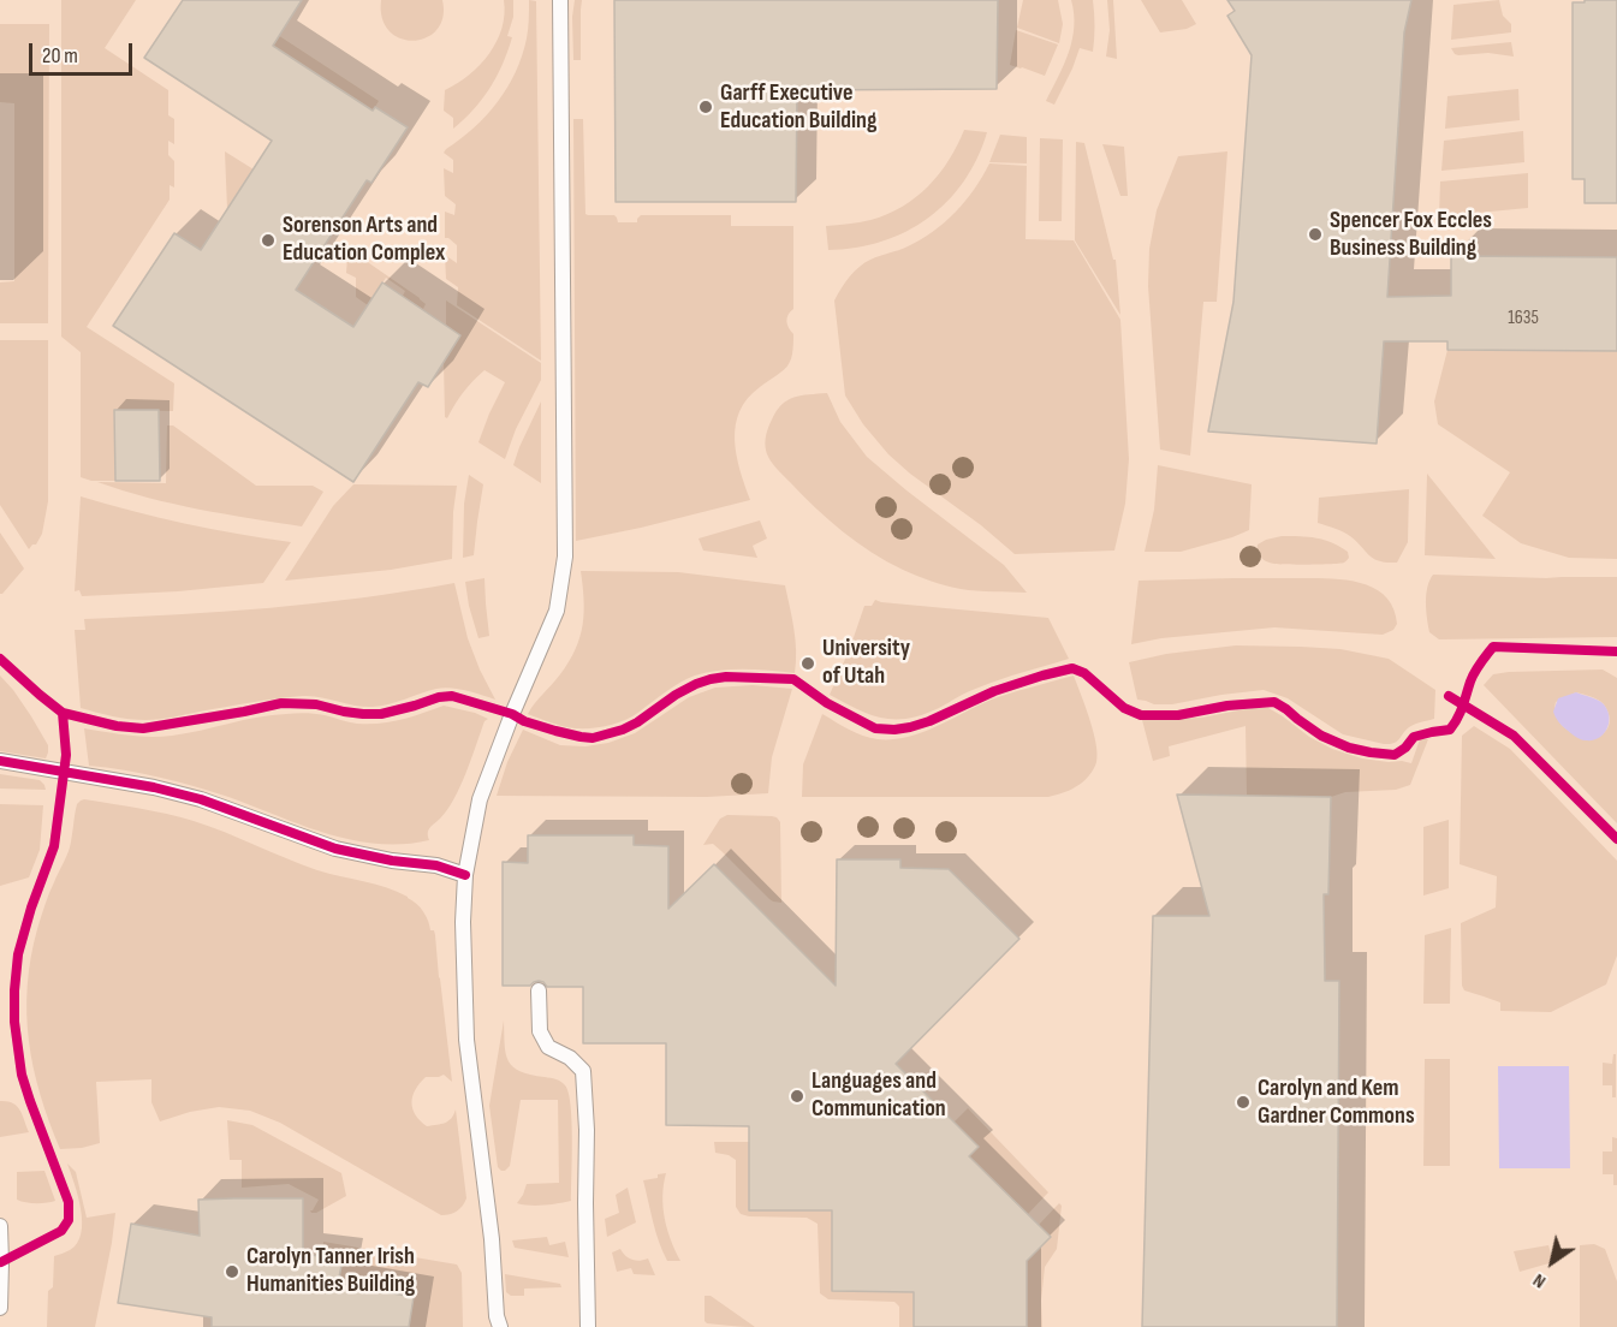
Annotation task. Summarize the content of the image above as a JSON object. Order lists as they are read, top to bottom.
{
  "places": [
    "Garff Executive Education Building",
    "Spencer Fox Eccles Business Building",
    "Sorenson Arts and Education Complex",
    "University of Utah",
    "Languages and Communication",
    "Carolyn and Kem Gardner Commons",
    "Carolyn Tanner Irish Humanities Building"
  ],
  "house_numbers": ["1635"],
  "scale_bar": "20 m",
  "north": "bottom left"
}
